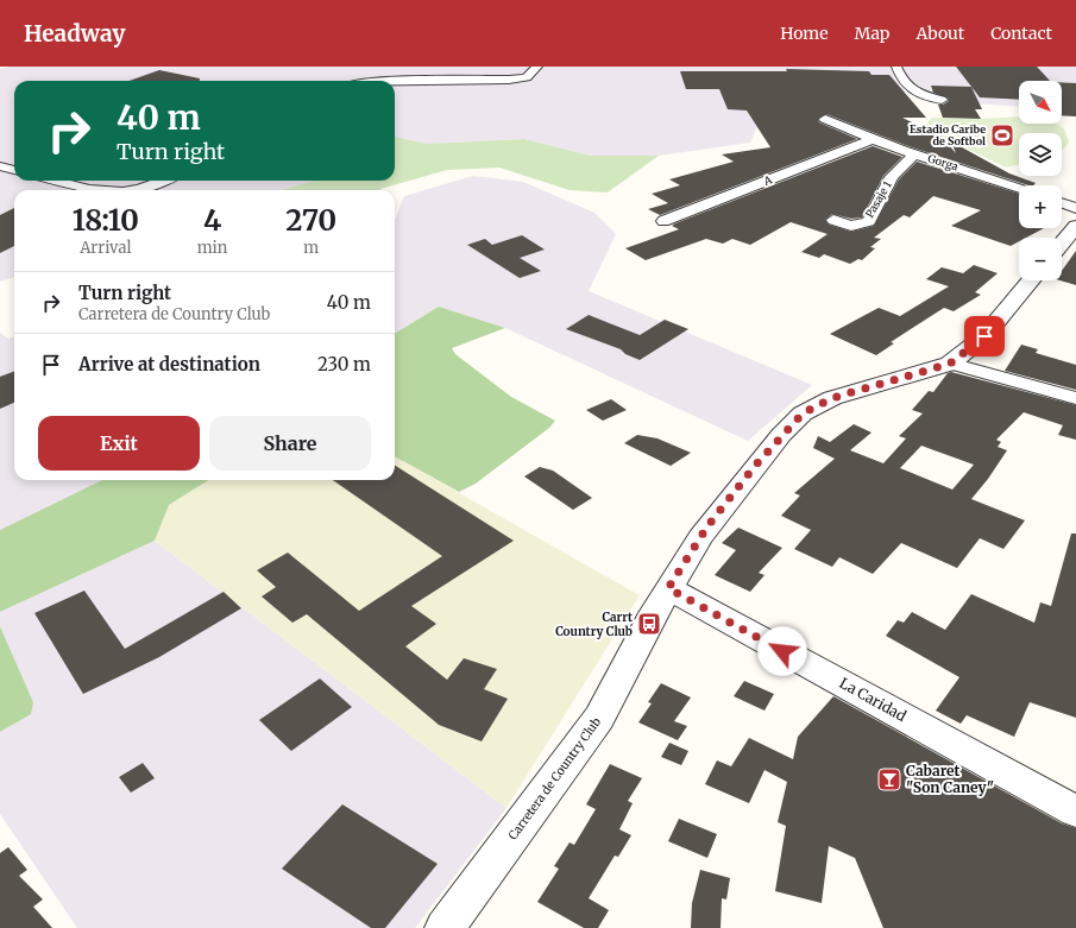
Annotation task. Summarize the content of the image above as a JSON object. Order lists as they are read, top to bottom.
{
  "streets": {
    "street": [
      "Gorga",
      "A",
      "Pasaje 1",
      "La Caridad",
      "Carretera de Country Club"
    ]
  },
  "crossings": [
    ["Gorga", "A"],
    ["Gorga", "Pasaje 1"],
    ["La Caridad", "Carretera de Country Club"]
  ],
  "places": {
    "sports": ["Estadio Caribe de Softbol"],
    "bus stop": ["Carrt Country Club"],
    "bar": ["Cabaret \"Son Caney\""]
  },
  "north": "bottom right",
  "page": {
    "header": "Headway",
    "nav": [
      "Home",
      "Map",
      "About",
      "Contact"
    ],
    "map_buttons": ["+", "−"],
    "turn": ["40 m", "Turn right"],
    "eta": [
      "18:10",
      "Arrival",
      "4",
      "min",
      "270",
      "m"
    ],
    "list": [
      {
        "name": "Turn right",
        "note": "Carretera de Country Club",
        "value": "40 m"
      },
      {
        "name": "Arrive at destination",
        "value": "230 m"
      }
    ],
    "buttons": ["Exit", "Share"]
  }
}
